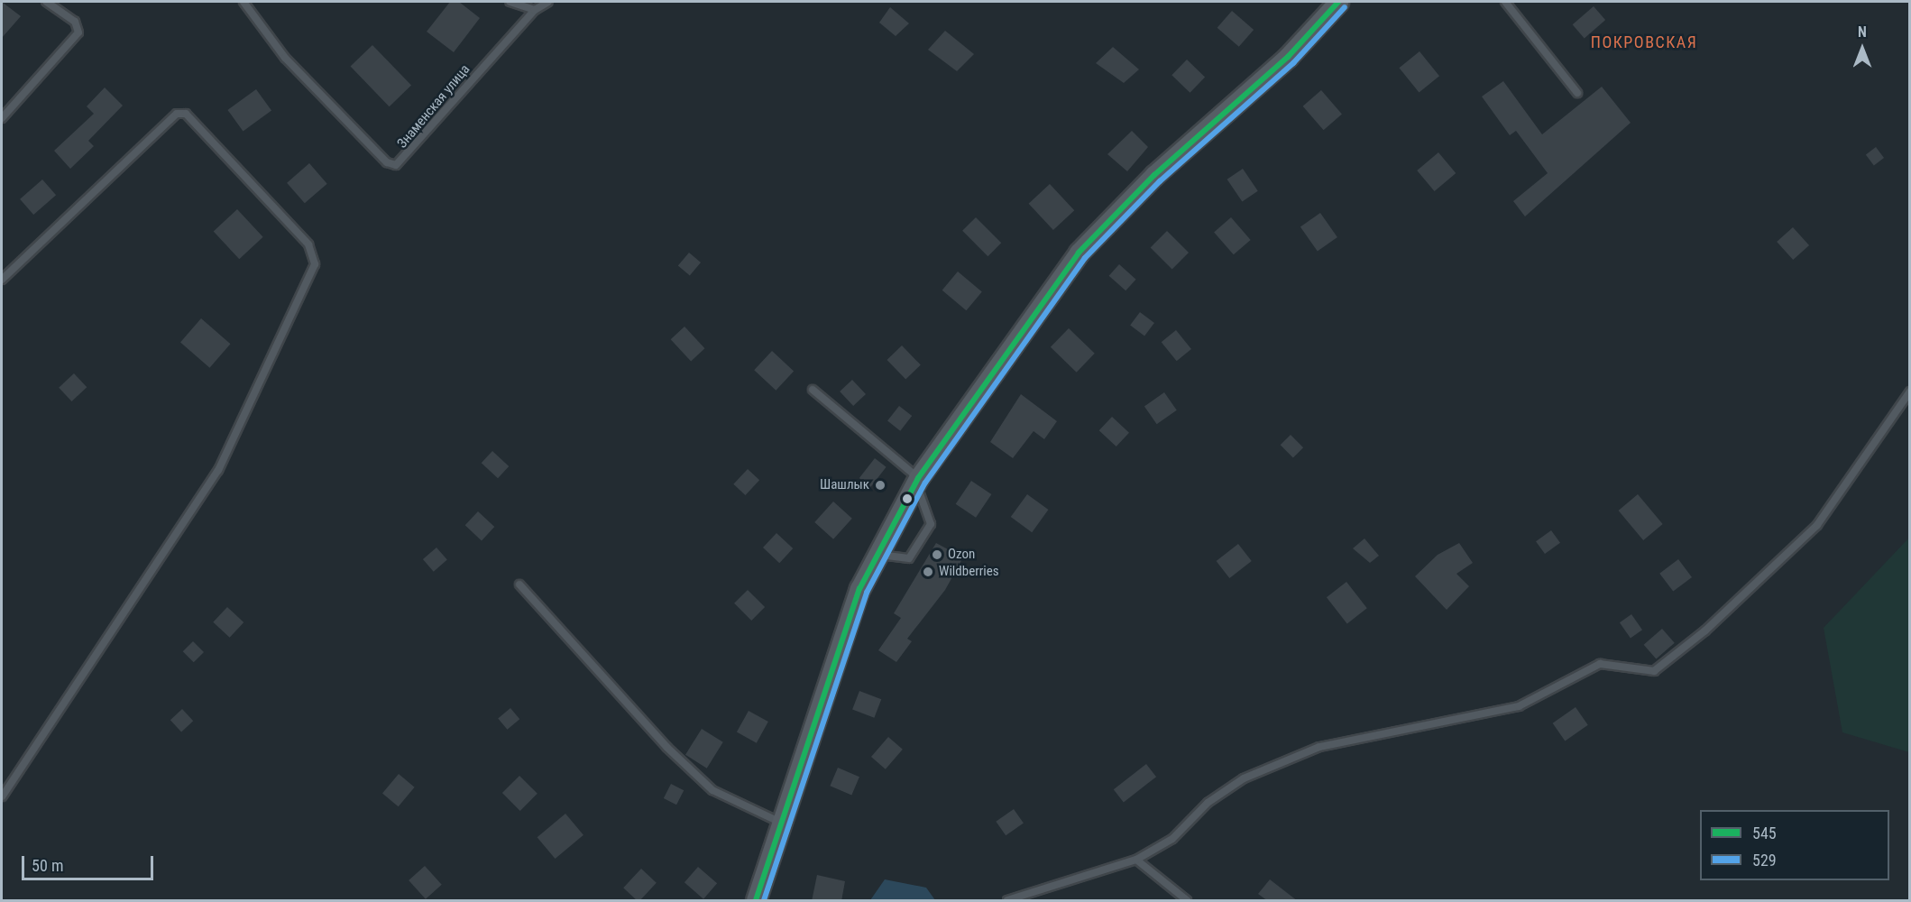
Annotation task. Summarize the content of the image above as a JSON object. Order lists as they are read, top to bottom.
{
  "streets": {
    "lane": ["Знаменская улица"]
  },
  "districts": ["ПОКРОВСКАЯ"],
  "places": ["Шашлык", "Ozon", "Wildberries"],
  "lines": ["transit line 545", "transit line 529"],
  "legend": ["545", "529"],
  "scale_bar": "50 m",
  "north": "top"
}
